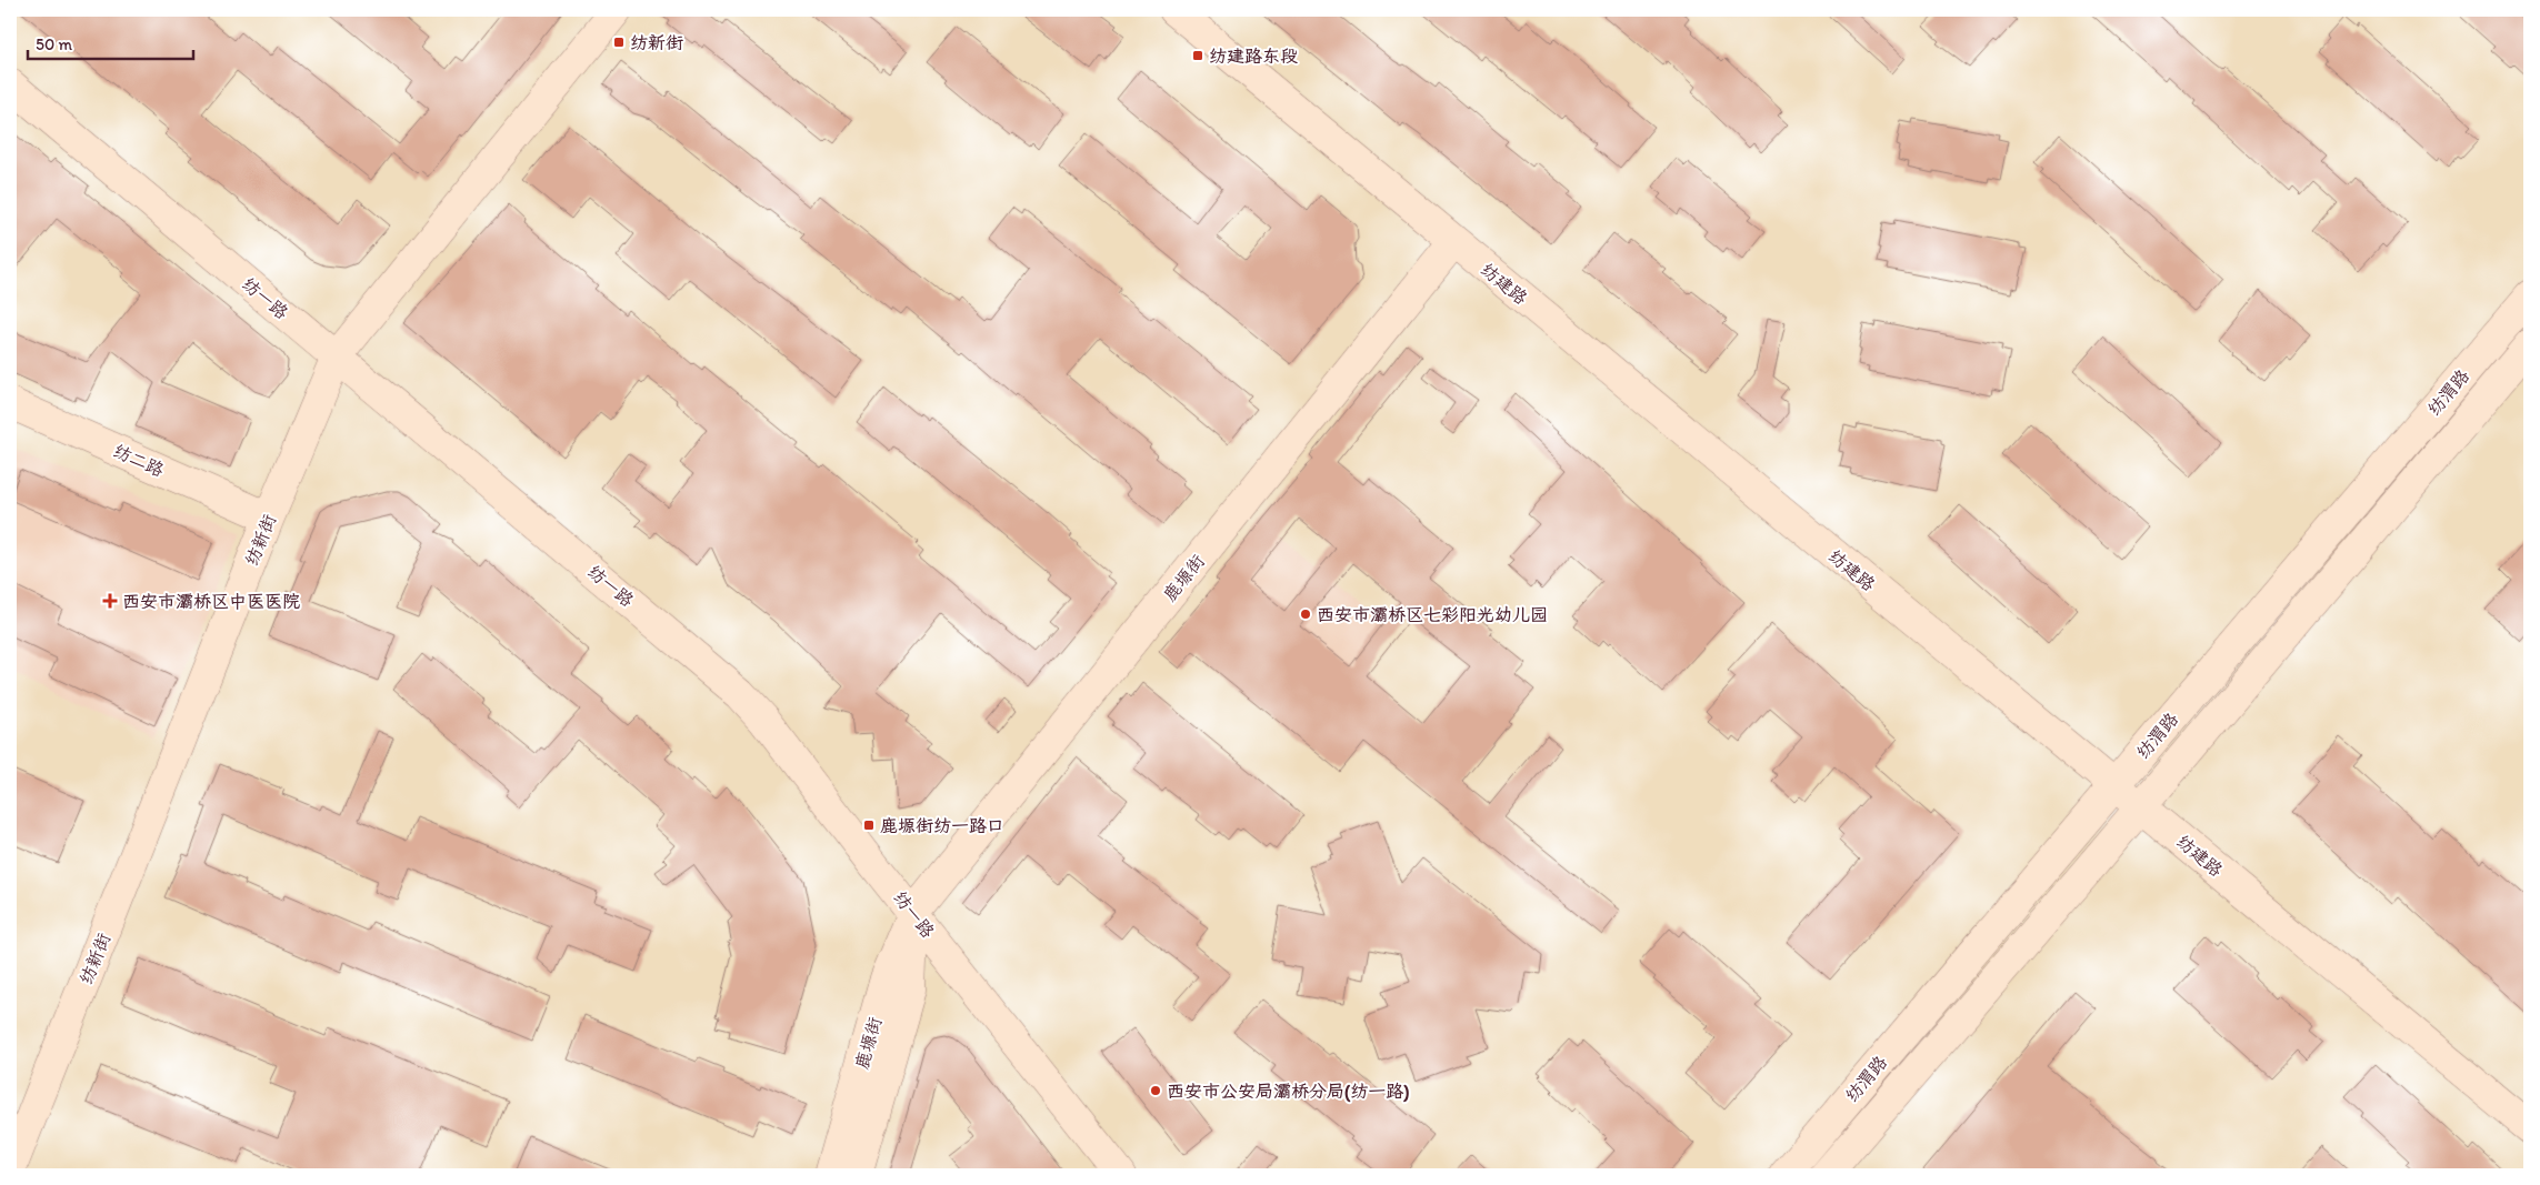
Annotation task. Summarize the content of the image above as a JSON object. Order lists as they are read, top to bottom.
{
  "streets": {
    "street": [
      "纺建路",
      "纺一路",
      "纺渭路",
      "纺二路",
      "纺新街",
      "鹿塬街"
    ]
  },
  "crossings": [
    ["纺建路", "纺渭路"],
    ["纺建路", "鹿塬街"],
    ["纺一路", "纺新街"],
    ["纺一路", "鹿塬街"],
    ["纺二路", "纺新街"]
  ],
  "places": {
    "transit": ["纺新街", "纺建路东段", "鹿塬街纺一路口"],
    "health": ["西安市灞桥区中医医院"],
    "other": ["西安市灞桥区七彩阳光幼儿园", "西安市公安局灞桥分局(纺一路)"]
  },
  "scale_bar": "50 m"
}
